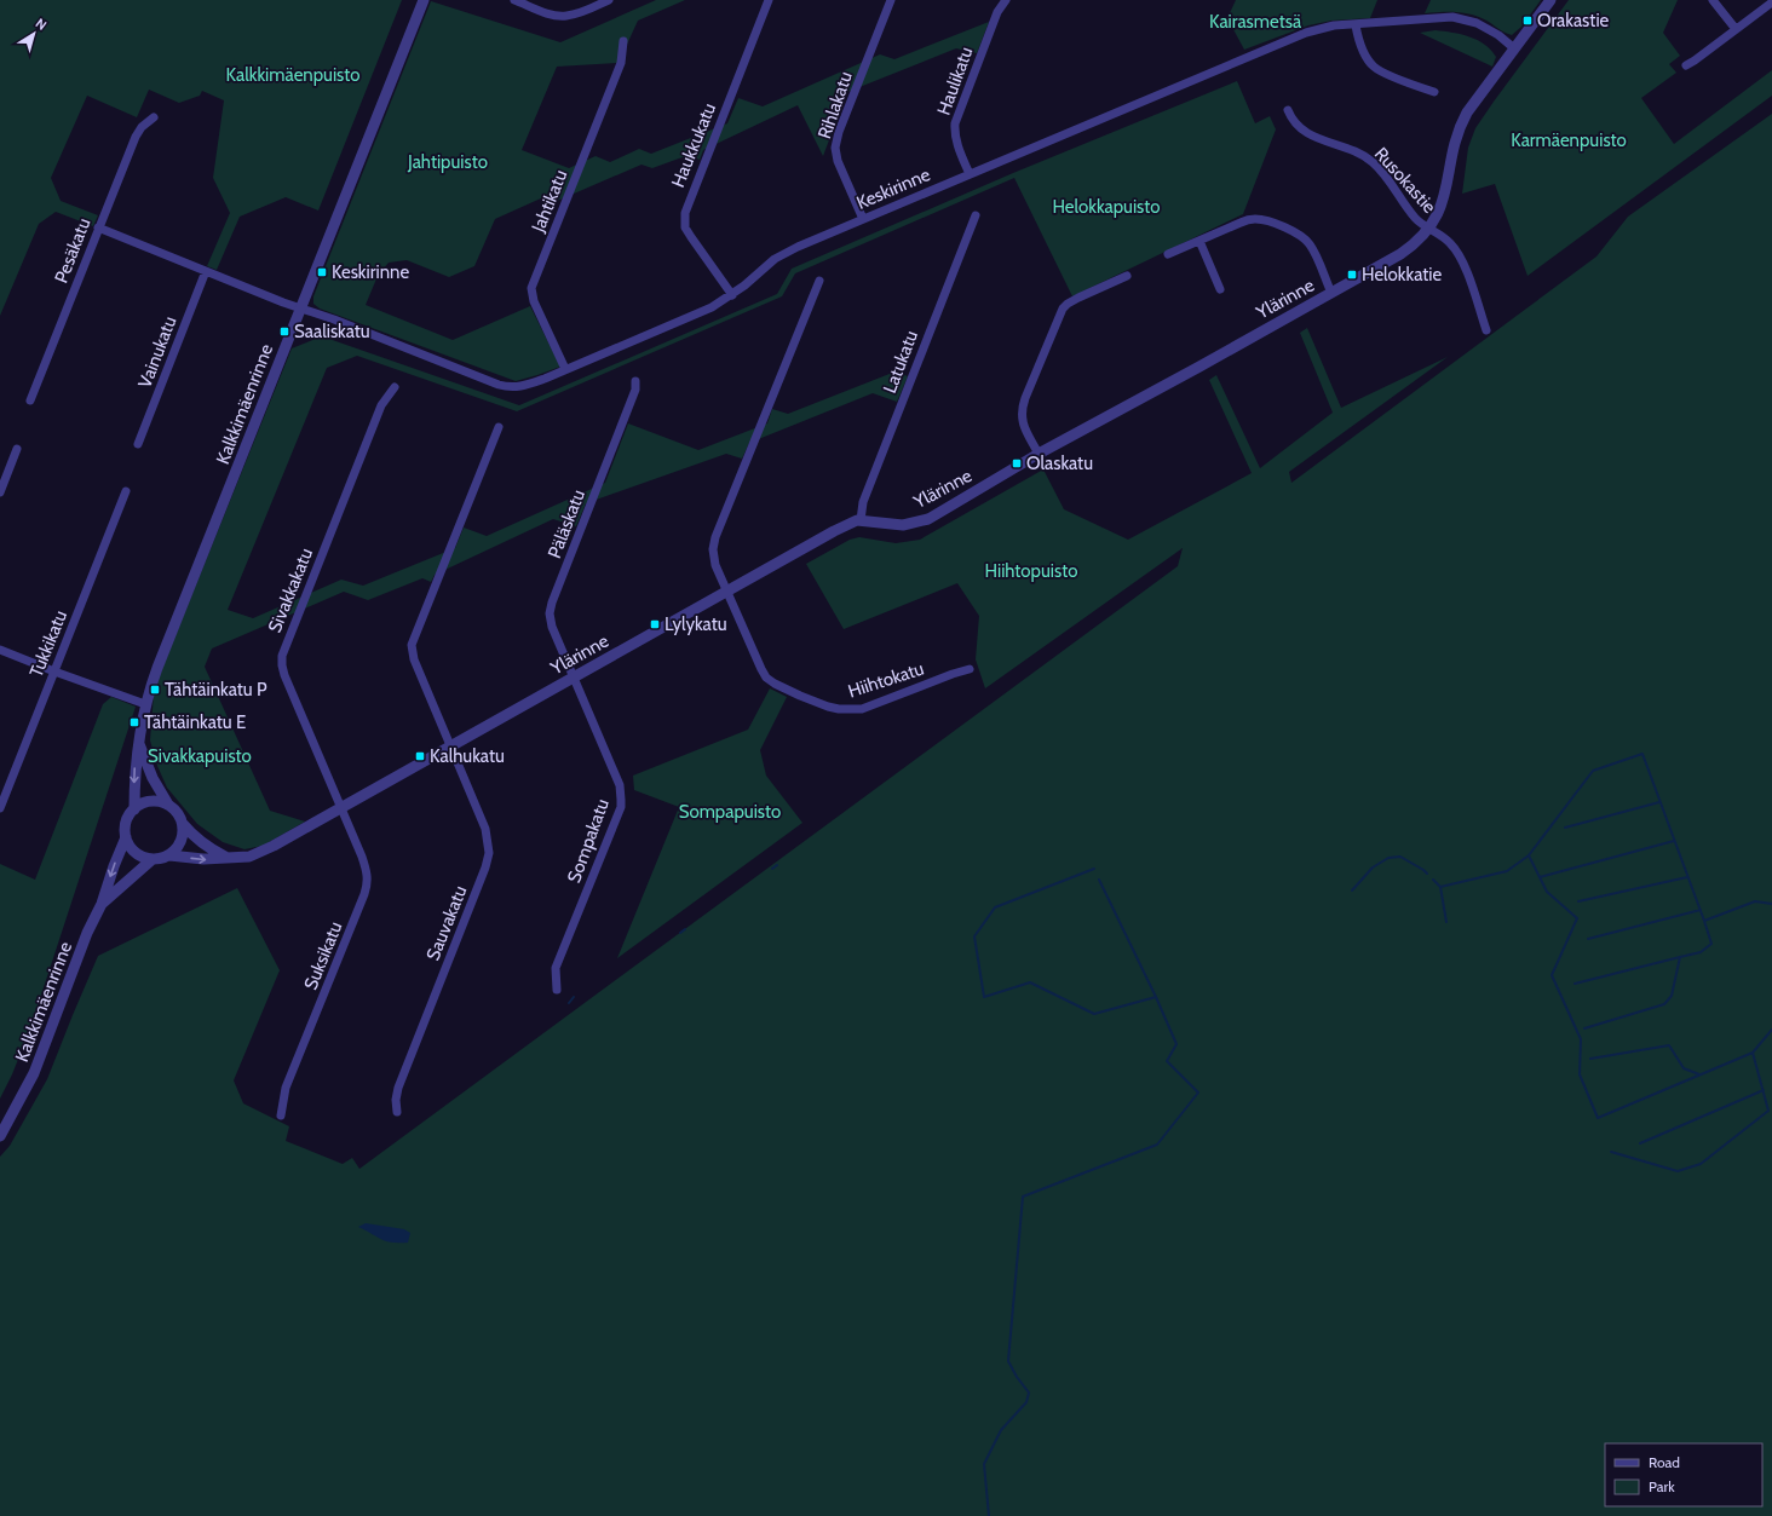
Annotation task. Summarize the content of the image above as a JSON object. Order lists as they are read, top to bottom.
{
  "streets": {
    "street": [
      "Haulikatu",
      "Rihlakatu",
      "Haukkukatu",
      "Rusokastie",
      "Keskirinne",
      "Jahtikatu",
      "Pesäkatu",
      "Ylärinne",
      "Vainukatu",
      "Latukatu",
      "Kalkkimäenrinne",
      "Päläskatu",
      "Sivakkakatu",
      "Tukkikatu",
      "Hiihtokatu",
      "Sompakatu",
      "Sauvakatu",
      "Suksikatu"
    ]
  },
  "crossings": [
    ["Haulikatu", "Keskirinne"],
    ["Rihlakatu", "Keskirinne"],
    ["Haukkukatu", "Keskirinne"],
    ["Rusokastie", "Ylärinne"],
    ["Keskirinne", "Jahtikatu"],
    ["Keskirinne", "Ylärinne"],
    ["Keskirinne", "Kalkkimäenrinne"],
    ["Ylärinne", "Latukatu"],
    ["Ylärinne", "Kalkkimäenrinne"],
    ["Ylärinne", "Päläskatu"],
    ["Ylärinne", "Sivakkakatu"],
    ["Ylärinne", "Hiihtokatu"],
    ["Ylärinne", "Sompakatu"],
    ["Ylärinne", "Sauvakatu"],
    ["Ylärinne", "Suksikatu"],
    ["Päläskatu", "Sompakatu"],
    ["Sivakkakatu", "Suksikatu"]
  ],
  "parks": [
    "Kairasmetsä",
    "Kalkkimäenpuisto",
    "Karmäenpuisto",
    "Jahtipuisto",
    "Helokkapuisto",
    "Hiihtopuisto",
    "Sivakkapuisto",
    "Sompapuisto"
  ],
  "places": {
    "transit": [
      "Orakastie",
      "Keskirinne",
      "Helokkatie",
      "Saaliskatu",
      "Olaskatu",
      "Lylykatu",
      "Tähtäinkatu P",
      "Tähtäinkatu E",
      "Kalhukatu"
    ]
  },
  "legend": ["Road", "Park"],
  "north": "top right"
}
